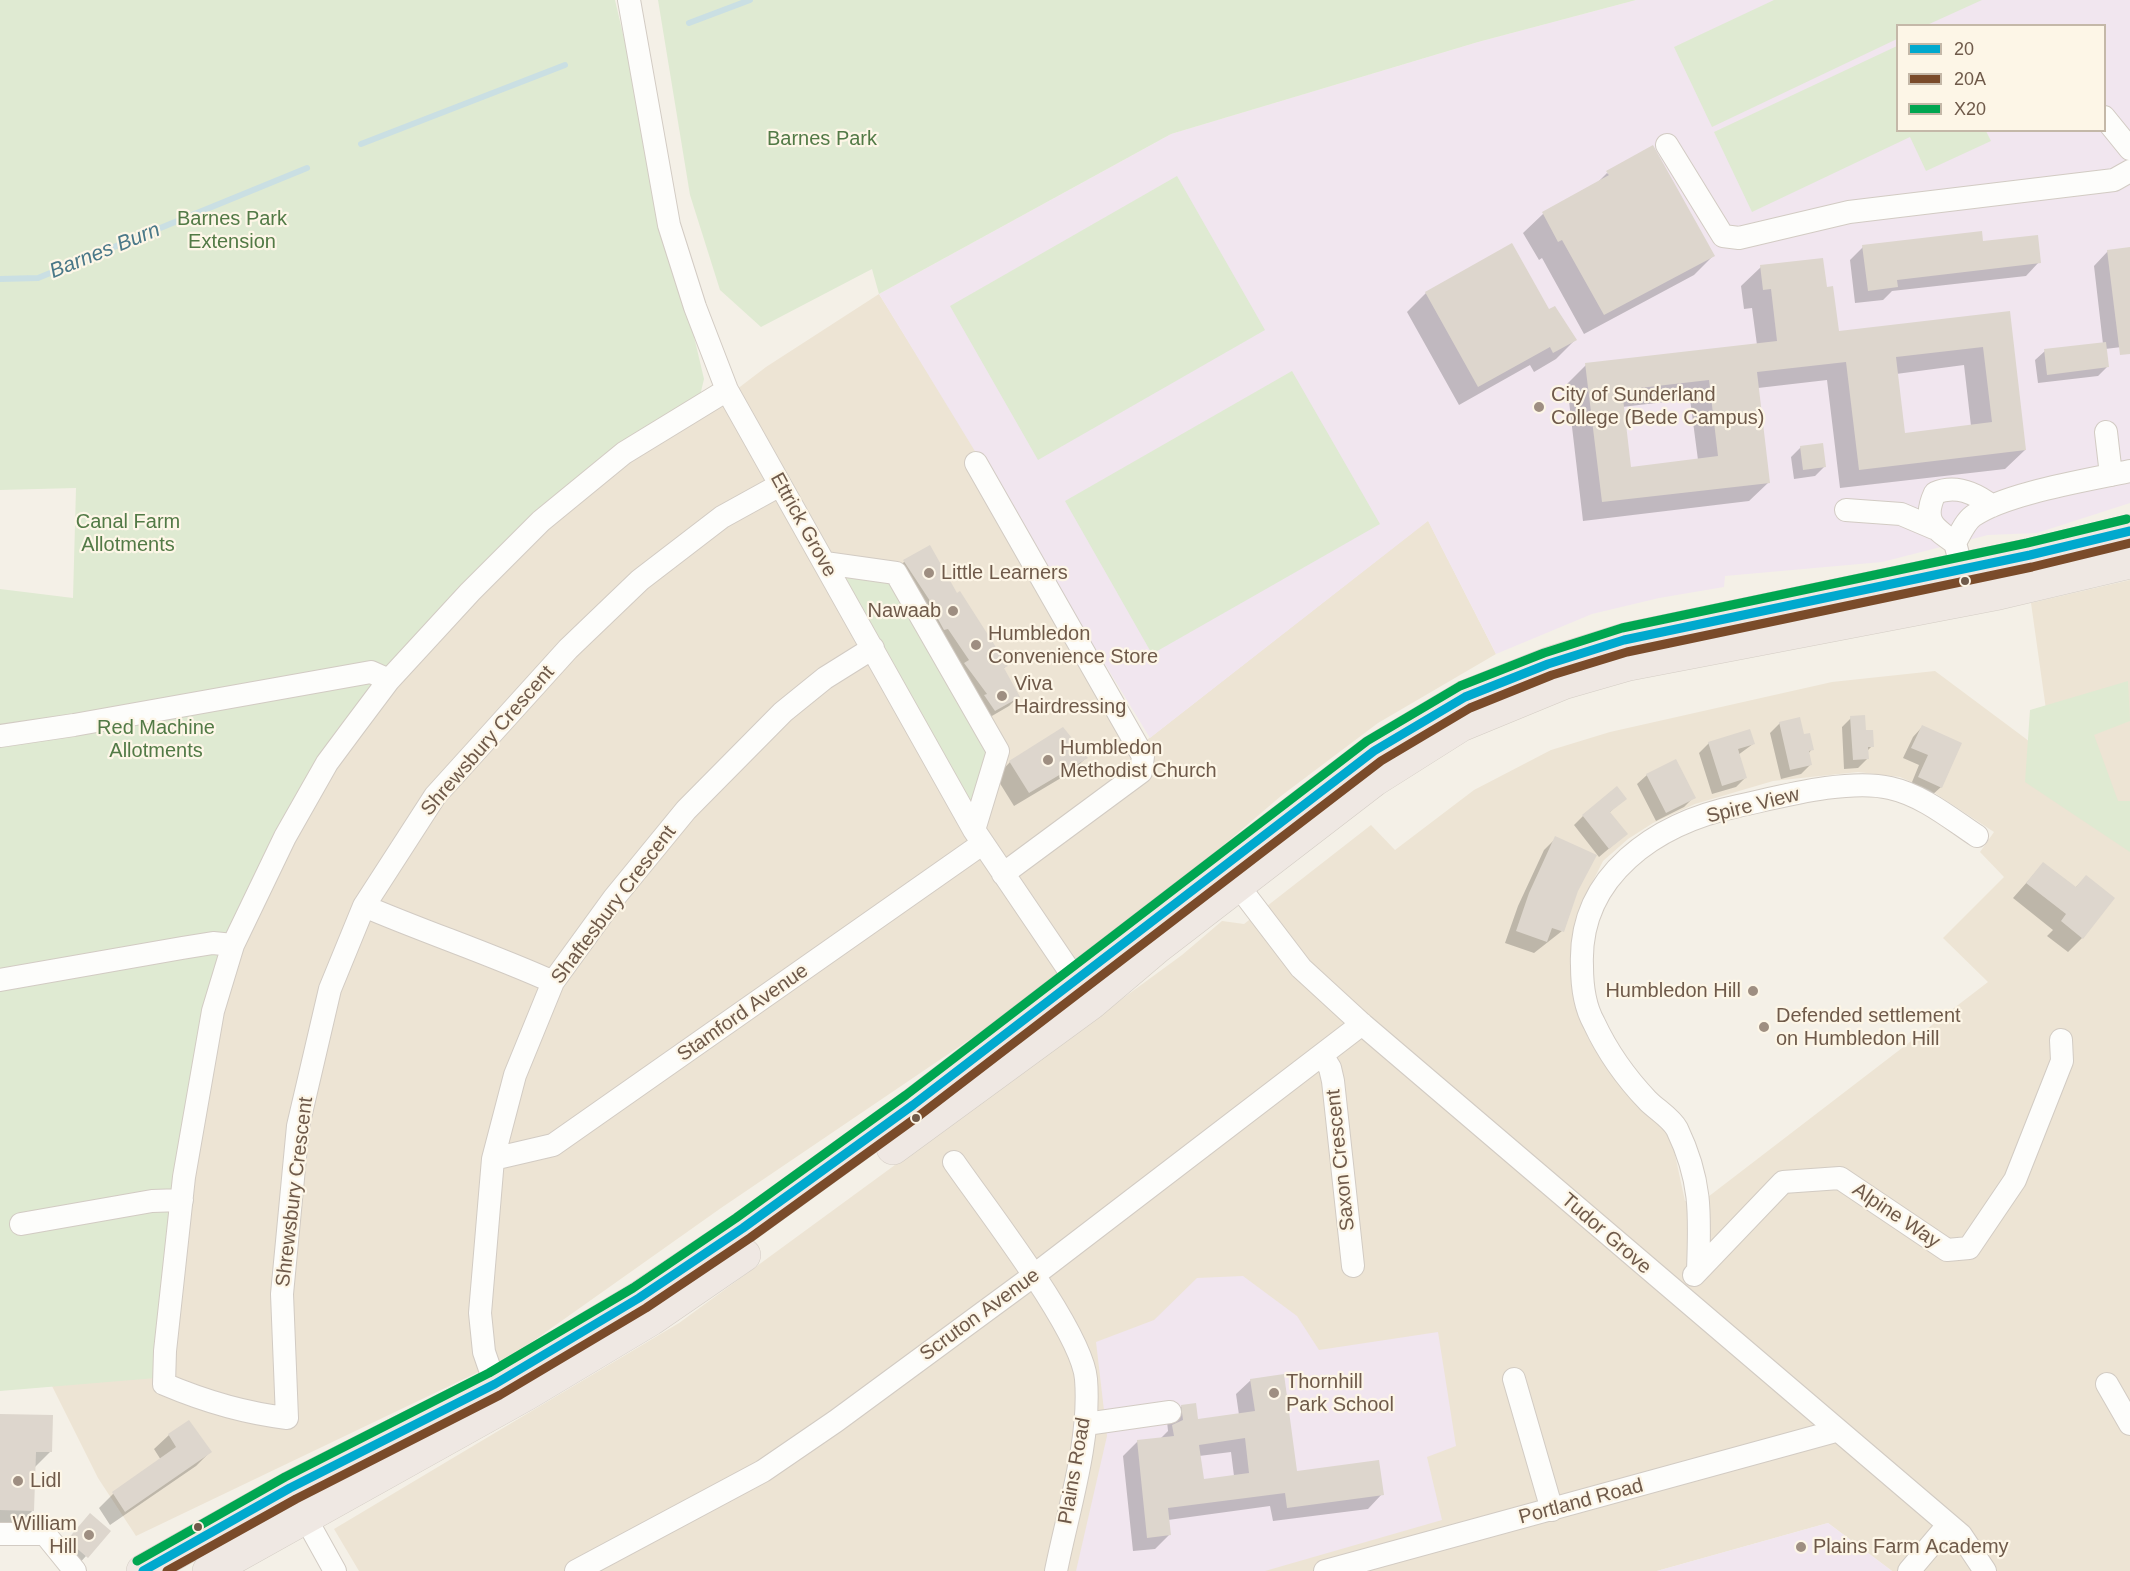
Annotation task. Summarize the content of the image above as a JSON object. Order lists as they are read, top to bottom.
{
  "streets": {
    "street": [
      "Ettrick Grove",
      "Shrewsbury Crescent",
      "Spire View",
      "Shaftesbury Crescent",
      "Stamford Avenue",
      "Saxon Crescent",
      "Alpine Way",
      "Tudor Grove",
      "Scruton Avenue",
      "Plains Road",
      "Portland Road"
    ]
  },
  "crossings": [
    ["Ettrick Grove", "Shrewsbury Crescent"],
    ["Ettrick Grove", "Shaftesbury Crescent"],
    ["Ettrick Grove", "Stamford Avenue"],
    ["Spire View", "Alpine Way"],
    ["Shaftesbury Crescent", "Stamford Avenue"],
    ["Saxon Crescent", "Scruton Avenue"],
    ["Alpine Way", "Tudor Grove"],
    ["Tudor Grove", "Scruton Avenue"],
    ["Tudor Grove", "Portland Road"],
    ["Scruton Avenue", "Plains Road"]
  ],
  "water": ["Barnes Burn"],
  "parks": [
    "Barnes Park",
    "Barnes Park Extension",
    "Canal Farm Allotments",
    "Red Machine Allotments"
  ],
  "places": [
    "City of Sunderland College (Bede Campus)",
    "Little Learners",
    "Nawaab",
    "Humbledon Convenience Store",
    "Viva Hairdressing",
    "Humbledon Methodist Church",
    "Humbledon Hill",
    "Defended settlement on Humbledon Hill",
    "Thornhill Park School",
    "Lidl",
    "William Hill",
    "Plains Farm Academy"
  ],
  "lines": ["transit line X20", "transit line 20", "transit line 20A"],
  "legend": ["20", "20A", "X20"]
}
